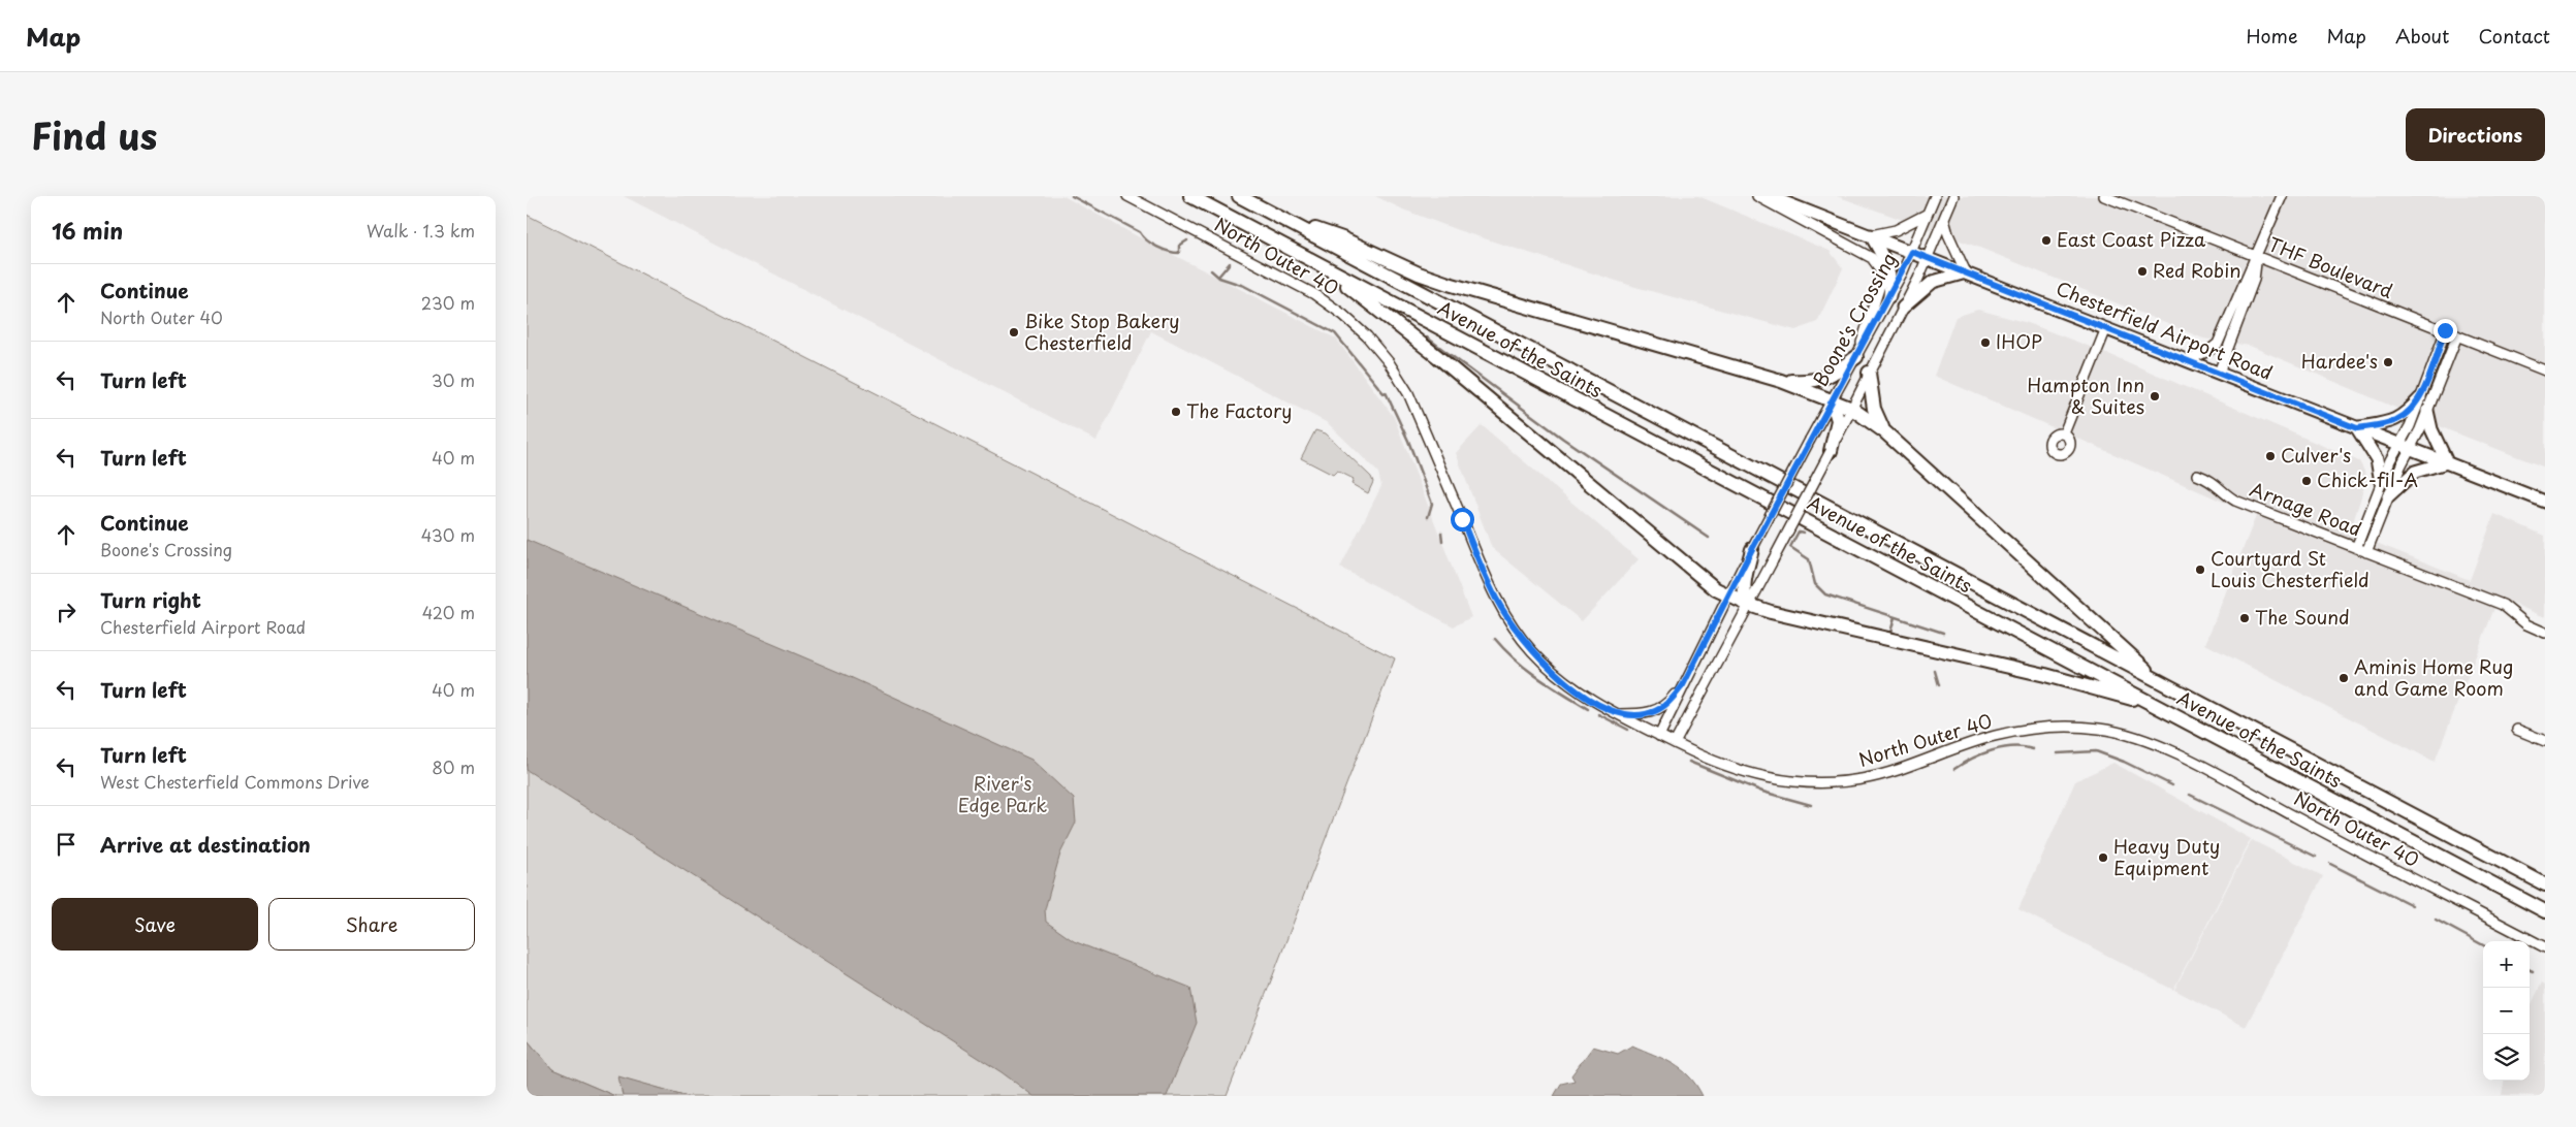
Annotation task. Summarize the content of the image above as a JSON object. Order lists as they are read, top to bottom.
{
  "streets": {
    "highway": ["Avenue of the Saints"],
    "main road": ["Chesterfield Airport Road"],
    "street": [
      "North Outer 40",
      "THF Boulevard",
      "Boone's Crossing",
      "Arnage Road"
    ]
  },
  "crossings": [
    ["North Outer 40", "Boone's Crossing"],
    ["Boone's Crossing", "Chesterfield Airport Road"]
  ],
  "parks": ["River's Edge Park"],
  "places": [
    "East Coast Pizza",
    "Red Robin",
    "Bike Stop Bakery Chesterfield",
    "IHOP",
    "Hardee's",
    "Hampton Inn & Suites",
    "The Factory",
    "Culver's",
    "Chick-fil-A",
    "Courtyard St Louis Chesterfield",
    "The Sound",
    "Aminis Home Rug and Game Room",
    "Heavy Duty Equipment"
  ],
  "page": {
    "header": "Map",
    "nav": [
      "Home",
      "Map",
      "About",
      "Contact"
    ],
    "title": "Find us",
    "buttons": [
      "Directions",
      ["Save", "Share"]
    ],
    "heading": ["16 min", "Walk · 1.3 km"],
    "list": [
      ["Continue", "North Outer 40", "230 m"],
      ["Turn left", "30 m"],
      ["Turn left", "40 m"],
      ["Continue", "Boone's Crossing", "430 m"],
      ["Turn right", "Chesterfield Airport Road", "420 m"],
      ["Turn left", "40 m"],
      ["Turn left", "West Chesterfield Commons Drive", "80 m"],
      "Arrive at destination"
    ],
    "map_buttons": ["+", "−"]
  }
}
